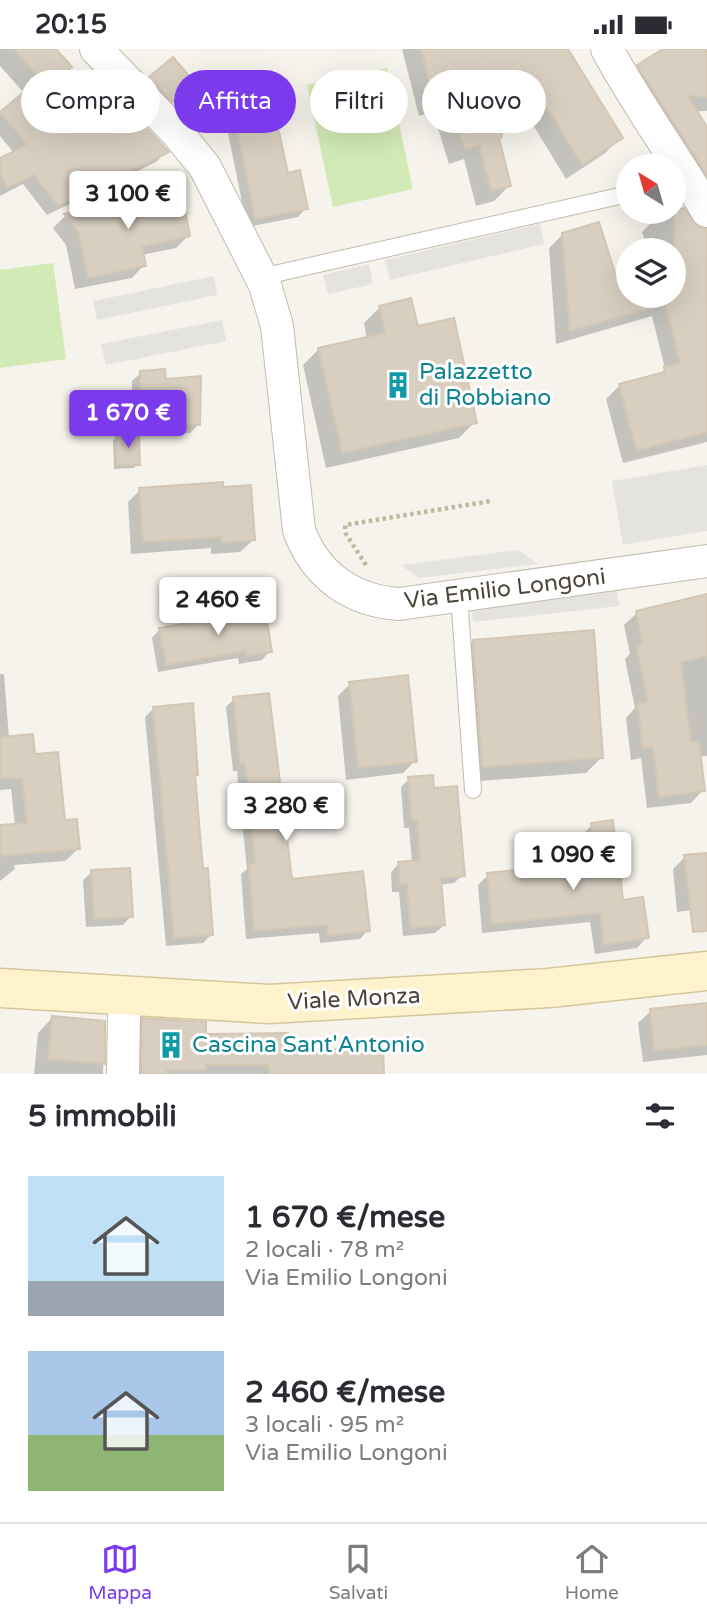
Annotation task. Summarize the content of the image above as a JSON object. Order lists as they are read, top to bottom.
{
  "streets": {
    "main road": ["Viale Monza"],
    "street": ["Via Emilio Longoni"]
  },
  "places": {
    "building": ["Palazzetto di Robbiano", "Cascina Sant'Antonio"]
  },
  "north": "top left",
  "page": {
    "status": "20:15",
    "chip": [
      "Compra",
      "Affitta",
      "Filtri",
      "Nuovo"
    ],
    "price": [
      "3 100 €",
      "1 670 €",
      "2 460 €",
      "3 280 €",
      "1 090 €"
    ],
    "heading": "5 immobili",
    "list": [
      {
        "name": "1 670 €/mese",
        "note": "2 locali · 78 m² · Via Emilio Longoni"
      },
      {
        "name": "2 460 €/mese",
        "note": "3 locali · 95 m² · Via Emilio Longoni"
      }
    ],
    "tabs": ["Mappa", "Salvati", "Home"]
  }
}
